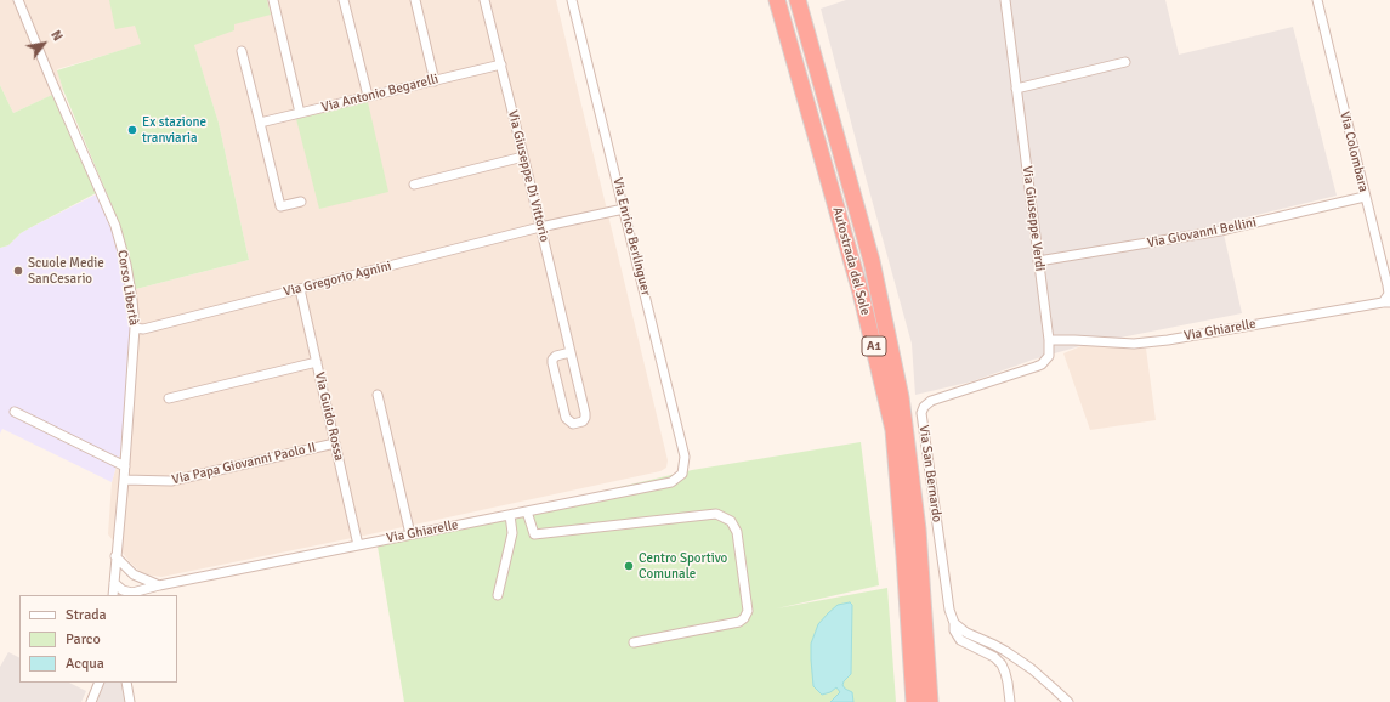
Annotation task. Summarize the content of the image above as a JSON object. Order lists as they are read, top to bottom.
{
  "streets": {
    "highway": ["Autostrada del Sole", "A1"],
    "street": [
      "Via Antonio Begarelli",
      "Via Colombara",
      "Via Giuseppe Di Vittorio",
      "Via Giuseppe Verdi",
      "Via Giovanni Bellini",
      "Via Enrico Berlinguer",
      "Via Gregorio Agnini",
      "Corso Libertà",
      "Via Ghiarelle",
      "Via Guido Rossa",
      "Via Papa Giovanni Paolo II",
      "Via San Bernardo"
    ]
  },
  "crossings": [
    ["Via Antonio Begarelli", "Via Giuseppe Di Vittorio"],
    ["Via Colombara", "Via Giovanni Bellini"],
    ["Via Colombara", "Via Ghiarelle"],
    ["Via Giuseppe Di Vittorio", "Via Gregorio Agnini"],
    ["Via Giuseppe Verdi", "Via Giovanni Bellini"],
    ["Via Giuseppe Verdi", "Via Ghiarelle"],
    ["Via Giuseppe Verdi", "Via San Bernardo"],
    ["Via Enrico Berlinguer", "Via Gregorio Agnini"],
    ["Via Enrico Berlinguer", "Via Ghiarelle"],
    ["Via Gregorio Agnini", "Corso Libertà"],
    ["Via Gregorio Agnini", "Via Guido Rossa"],
    ["Corso Libertà", "Via Ghiarelle"],
    ["Corso Libertà", "Via Papa Giovanni Paolo II"],
    ["Via Ghiarelle", "Via Guido Rossa"],
    ["Via Guido Rossa", "Via Papa Giovanni Paolo II"]
  ],
  "places": ["Ex stazione tranviaria", "Scuole Medie SanCesario", "Centro Sportivo Comunale"],
  "legend": ["Strada", "Parco", "Acqua"],
  "north": "top right"
}
